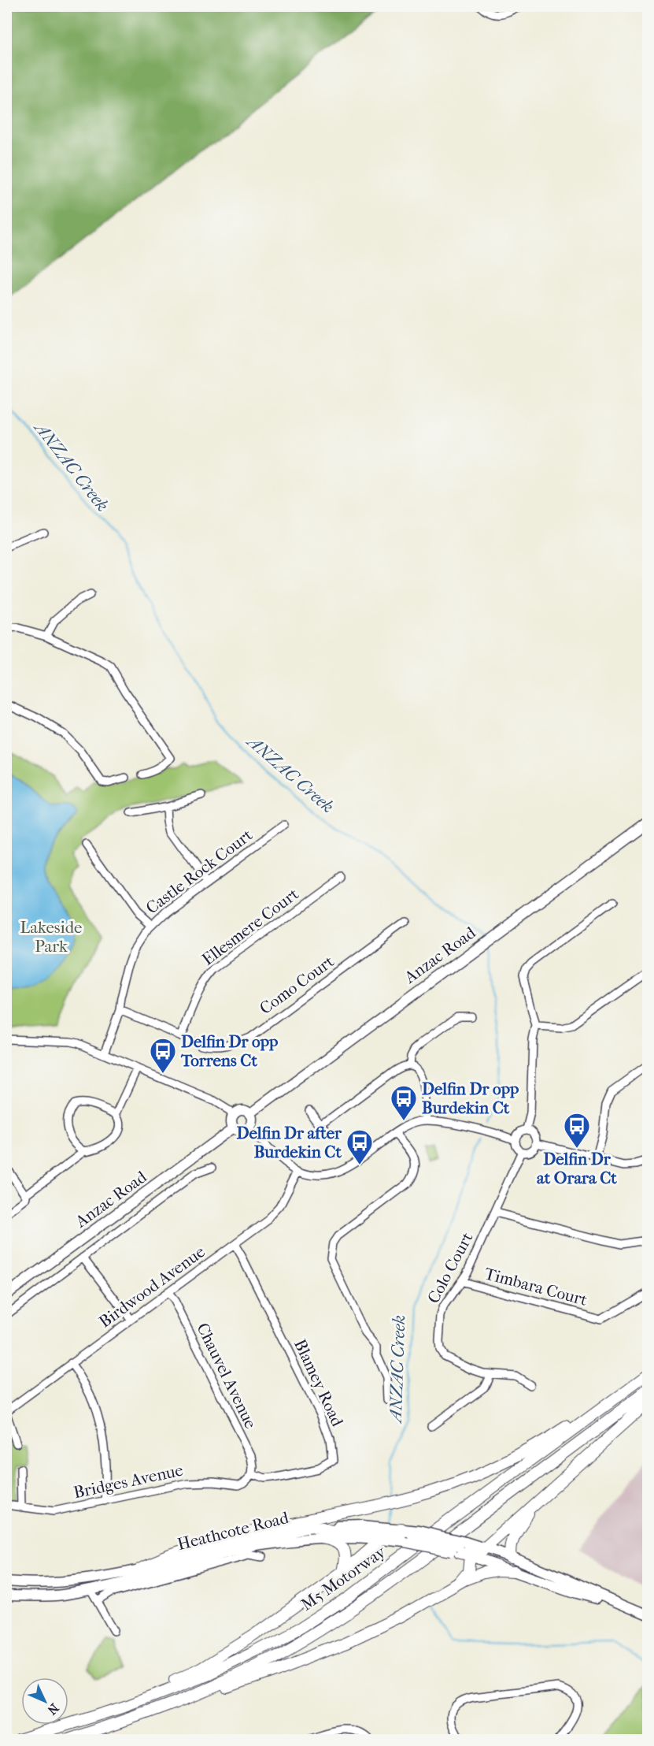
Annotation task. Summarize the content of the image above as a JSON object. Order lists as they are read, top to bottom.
{
  "streets": {
    "highway": ["M5 Motorway"],
    "main road": ["Anzac Road", "Heathcote Road"],
    "street": [
      "Castle Rock Court",
      "Ellesmere Court",
      "Como Court",
      "Colo Court",
      "Birdwood Avenue",
      "Timbara Court",
      "Chauvel Avenue",
      "Blamey Road",
      "Bridges Avenue"
    ]
  },
  "crossings": [
    ["Castle Rock Court", "Como Court"],
    ["Ellesmere Court", "Como Court"],
    ["Colo Court", "Timbara Court"],
    ["Birdwood Avenue", "Chauvel Avenue"],
    ["Birdwood Avenue", "Blamey Road"],
    ["Chauvel Avenue", "Blamey Road"],
    ["Chauvel Avenue", "Bridges Avenue"],
    ["Blamey Road", "Bridges Avenue"]
  ],
  "water": ["ANZAC Creek"],
  "parks": ["Lakeside Park"],
  "places": {
    "bus stop": [
      "Delfin Dr opp Torrens Ct",
      "Delfin Dr opp Burdekin Ct",
      "Delfin Dr at Orara Ct",
      "Delfin Dr after Burdekin Ct"
    ]
  },
  "north": "bottom right"
}
